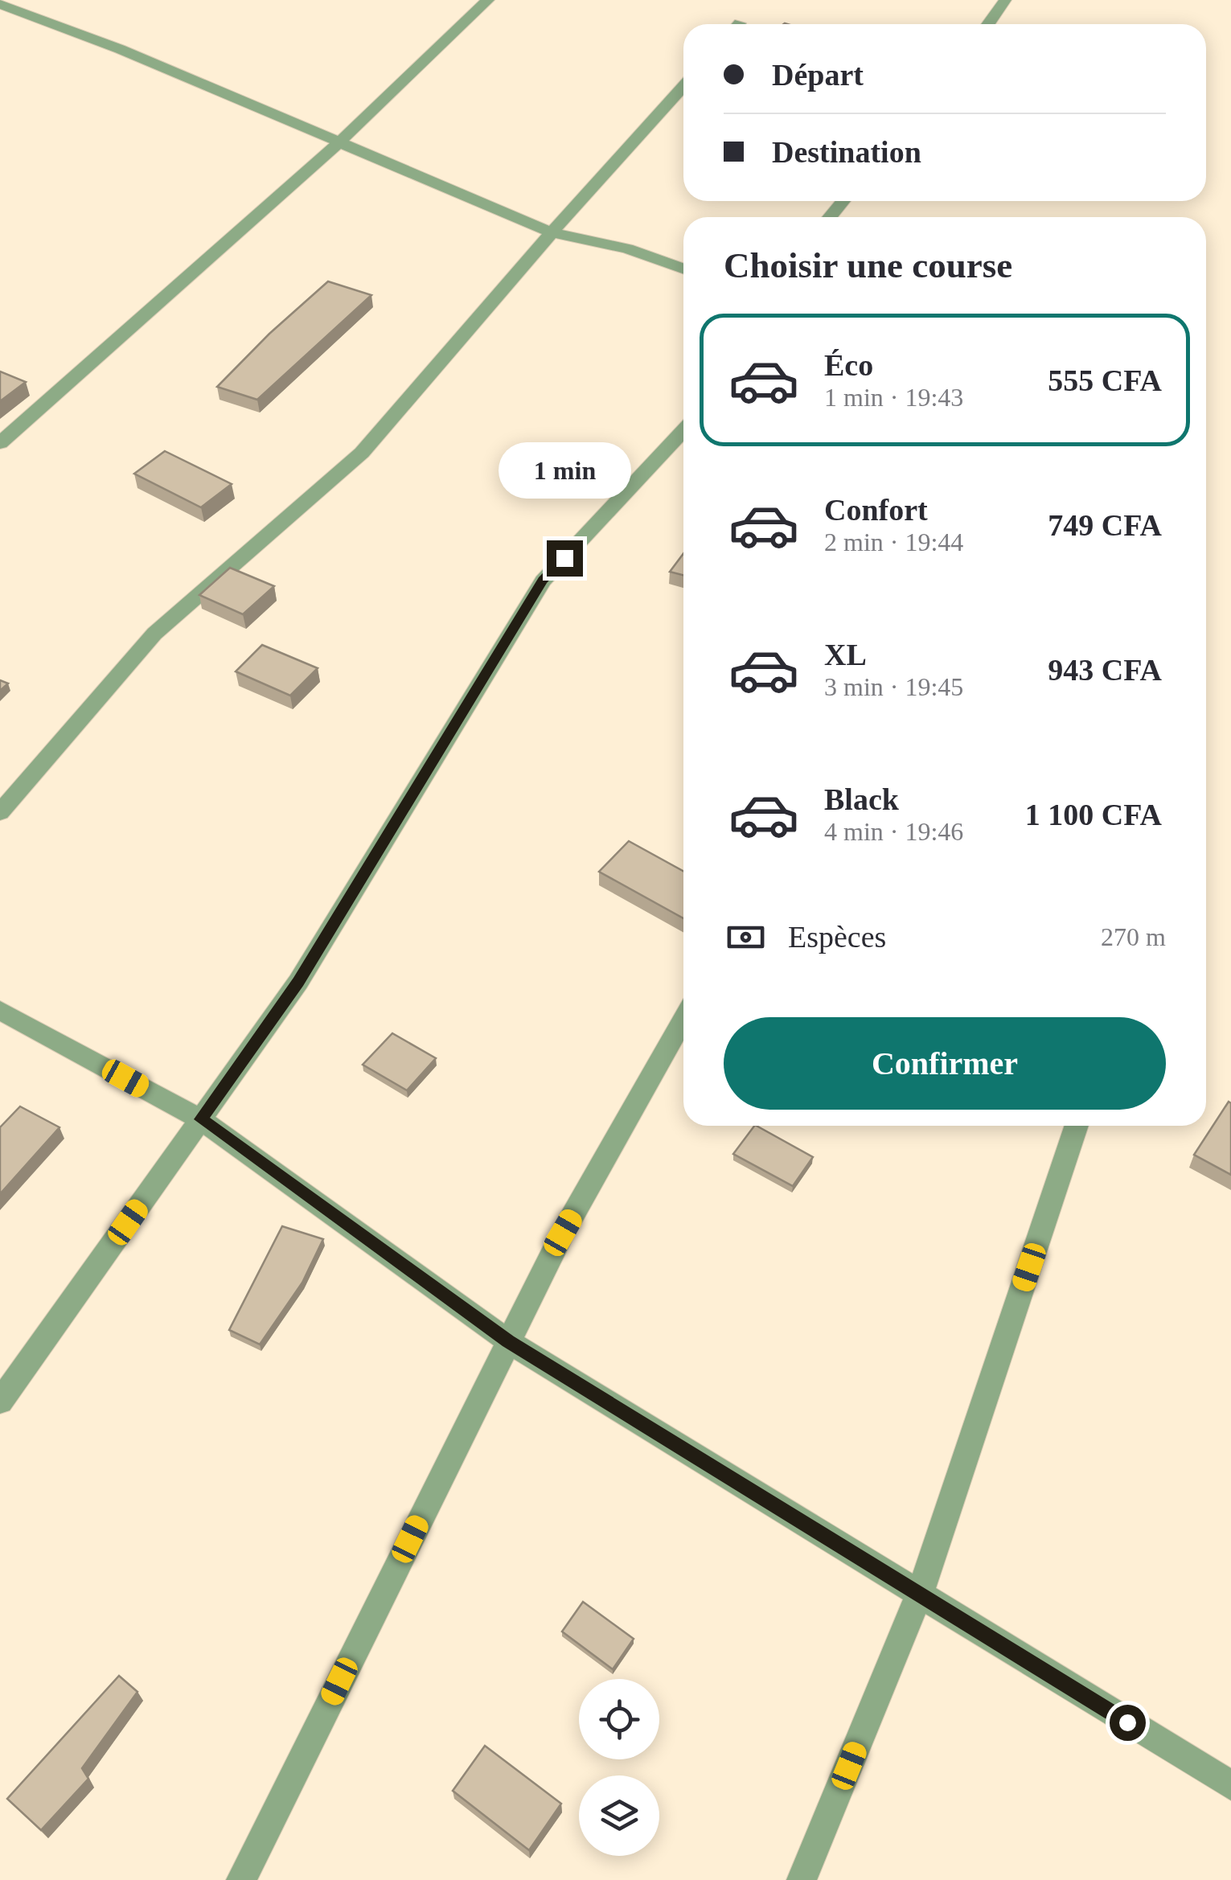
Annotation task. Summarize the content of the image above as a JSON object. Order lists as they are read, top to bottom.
{
  "page": {
    "banner": ["Départ", "Destination"],
    "heading": "Choisir une course",
    "list": [
      {
        "name": "Éco",
        "note": "1 min · 19:43",
        "value": "555 CFA"
      },
      {
        "name": "Confort",
        "note": "2 min · 19:44",
        "value": "749 CFA"
      },
      {
        "name": "XL",
        "note": "3 min · 19:45",
        "value": "943 CFA"
      },
      {
        "name": "Black",
        "note": "4 min · 19:46",
        "value": "1 100 CFA"
      }
    ],
    "bubble": "1 min",
    "pay": ["Espèces", "270 m"],
    "buttons": "Confirmer"
  }
}
